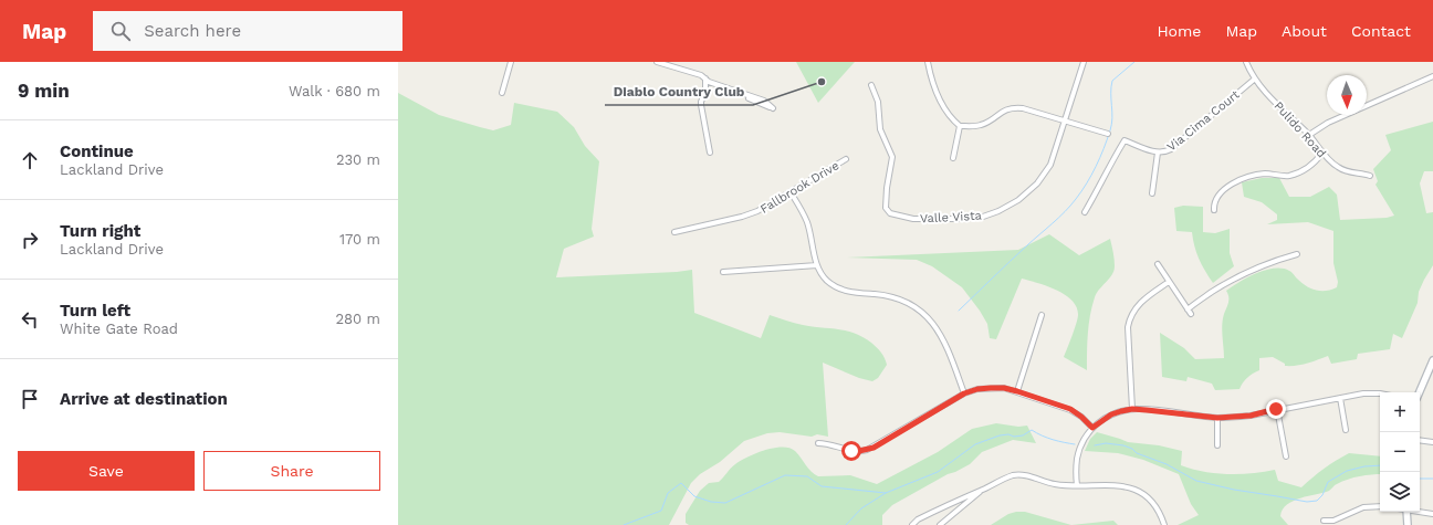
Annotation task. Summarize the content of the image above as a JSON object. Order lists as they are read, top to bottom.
{
  "streets": {
    "street": [
      "Via Cima Court",
      "Pulido Road",
      "Fallbrook Drive",
      "Valle Vista"
    ]
  },
  "crossings": [
    ["Via Cima Court", "Pulido Road"]
  ],
  "places": ["Diablo Country Club"],
  "north": "bottom",
  "page": {
    "header": "Map",
    "search": "Search here",
    "nav": [
      "Home",
      "Map",
      "About",
      "Contact"
    ],
    "heading": ["9 min", "Walk · 680 m"],
    "list": [
      ["Continue", "Lackland Drive", "230 m"],
      ["Turn right", "Lackland Drive", "170 m"],
      ["Turn left", "White Gate Road", "280 m"],
      "Arrive at destination"
    ],
    "map_buttons": ["+", "−"],
    "buttons": ["Save", "Share"]
  }
}
